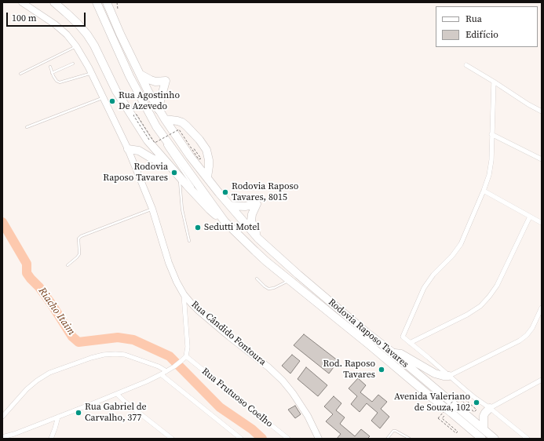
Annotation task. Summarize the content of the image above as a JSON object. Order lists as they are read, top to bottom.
{
  "streets": {
    "highway": ["Rodovia Raposo Tavares"],
    "main road": ["Rua Cândido Fontoura"],
    "street": ["Rua Frutuoso Coelho"]
  },
  "water": ["Riacho Itaim"],
  "places": [
    "Rua Agostinho De Azevedo",
    "Rodovia Raposo Tavares",
    "Rodovia Raposo Tavares, 8015",
    "Sedutti Motel",
    "Rod. Raposo Tavares",
    "Avenida Valeriano de Souza, 102",
    "Rua Gabriel de Carvalho, 377"
  ],
  "legend": ["Rua", "Edifício"],
  "scale_bar": "100 m"
}
